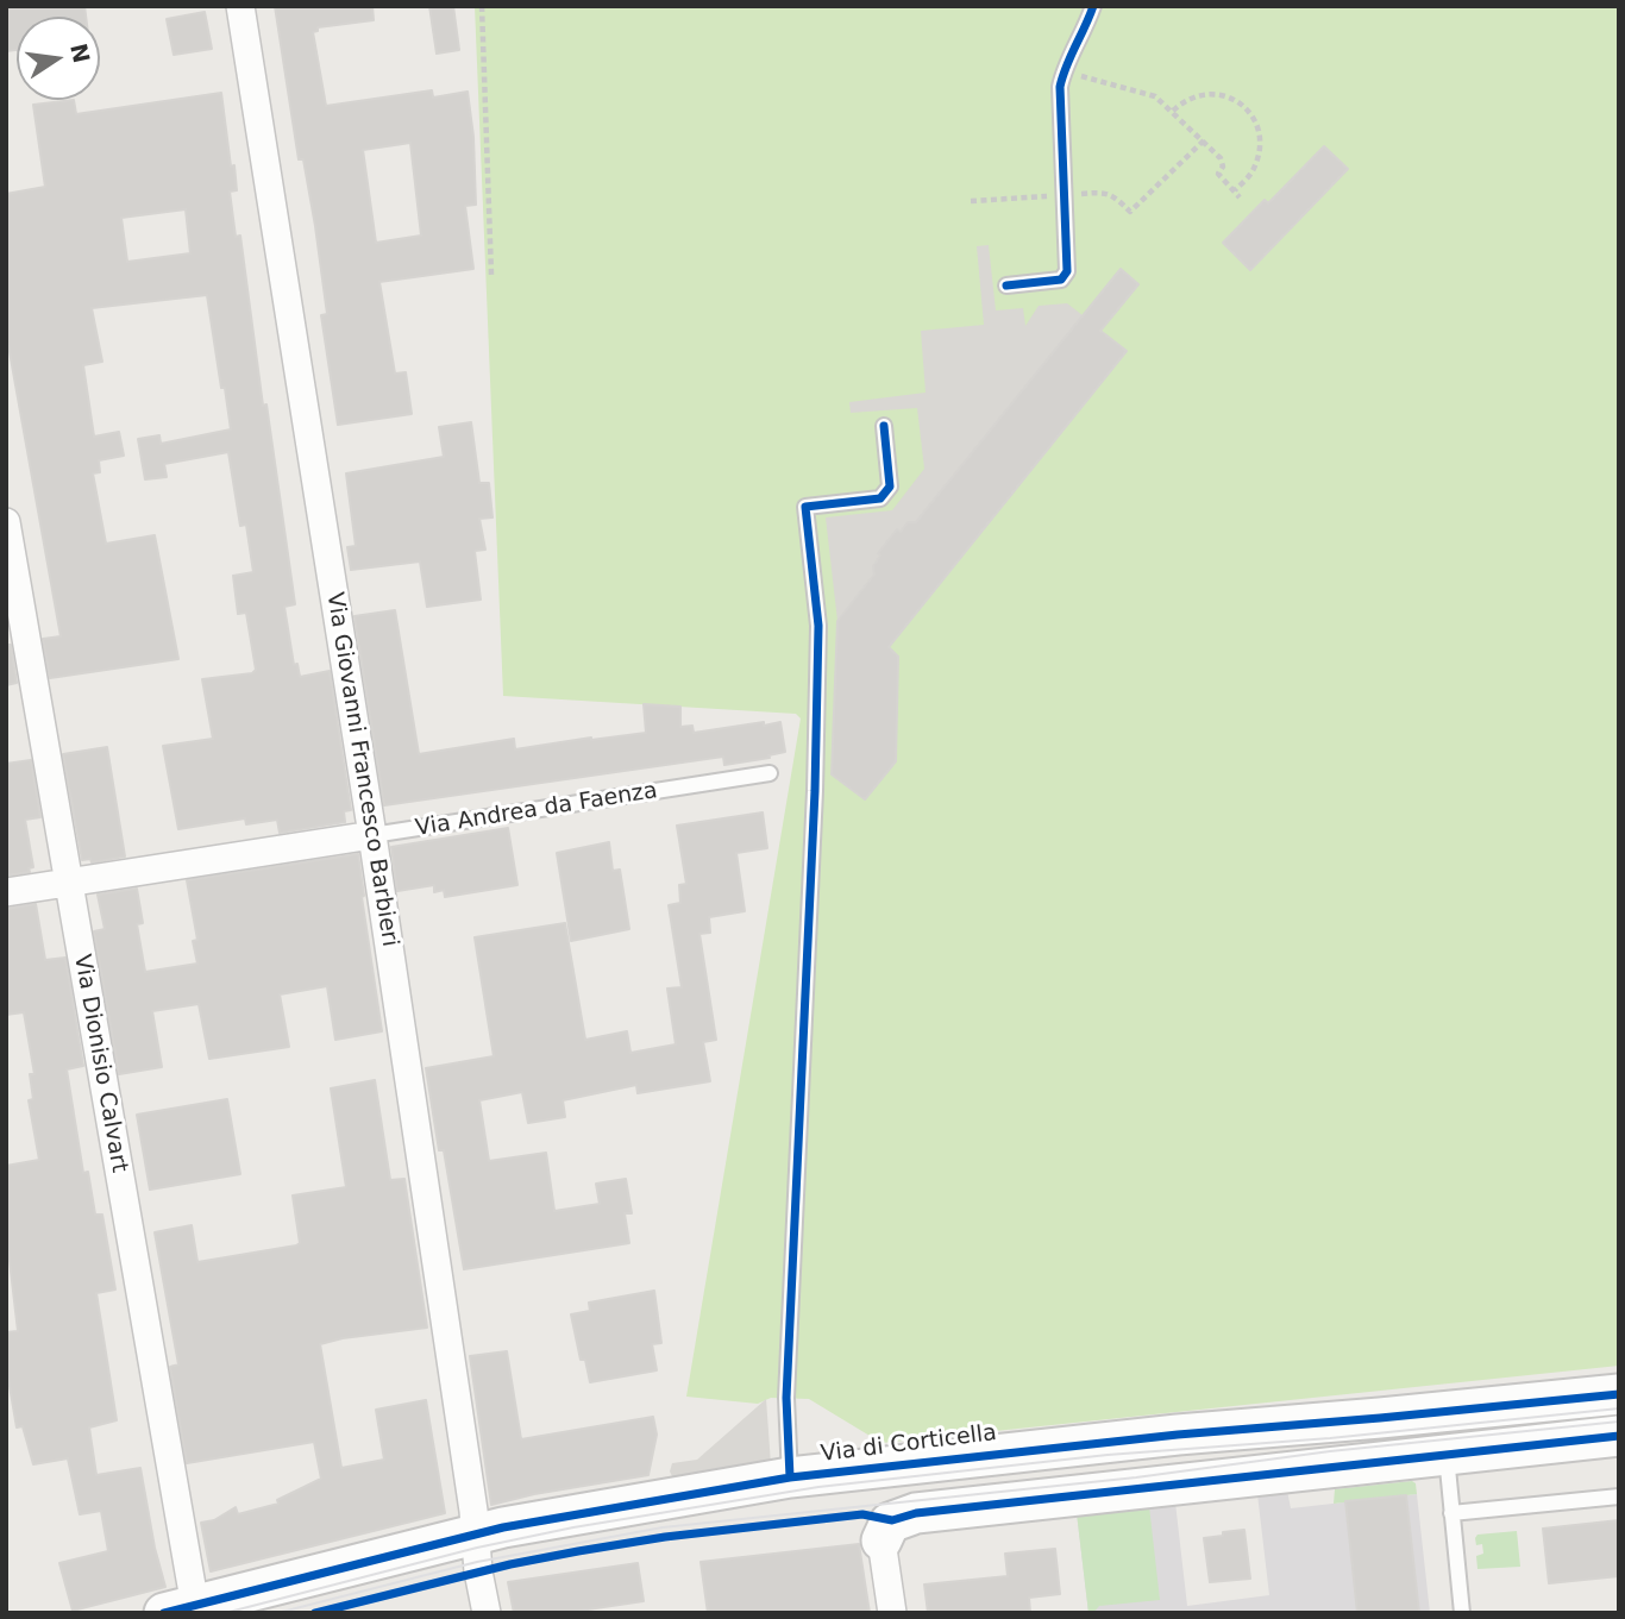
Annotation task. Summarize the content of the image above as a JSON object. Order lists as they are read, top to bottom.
{
  "streets": {
    "main road": ["Via di Corticella"],
    "street": ["Via Giovanni Francesco Barbieri", "Via Andrea da Faenza", "Via Dionisio Calvart"]
  },
  "crossings": [
    ["Via Giovanni Francesco Barbieri", "Via Andrea da Faenza"],
    ["Via Giovanni Francesco Barbieri", "Via di Corticella"],
    ["Via Andrea da Faenza", "Via Dionisio Calvart"],
    ["Via Dionisio Calvart", "Via di Corticella"]
  ],
  "north": "right"
}
